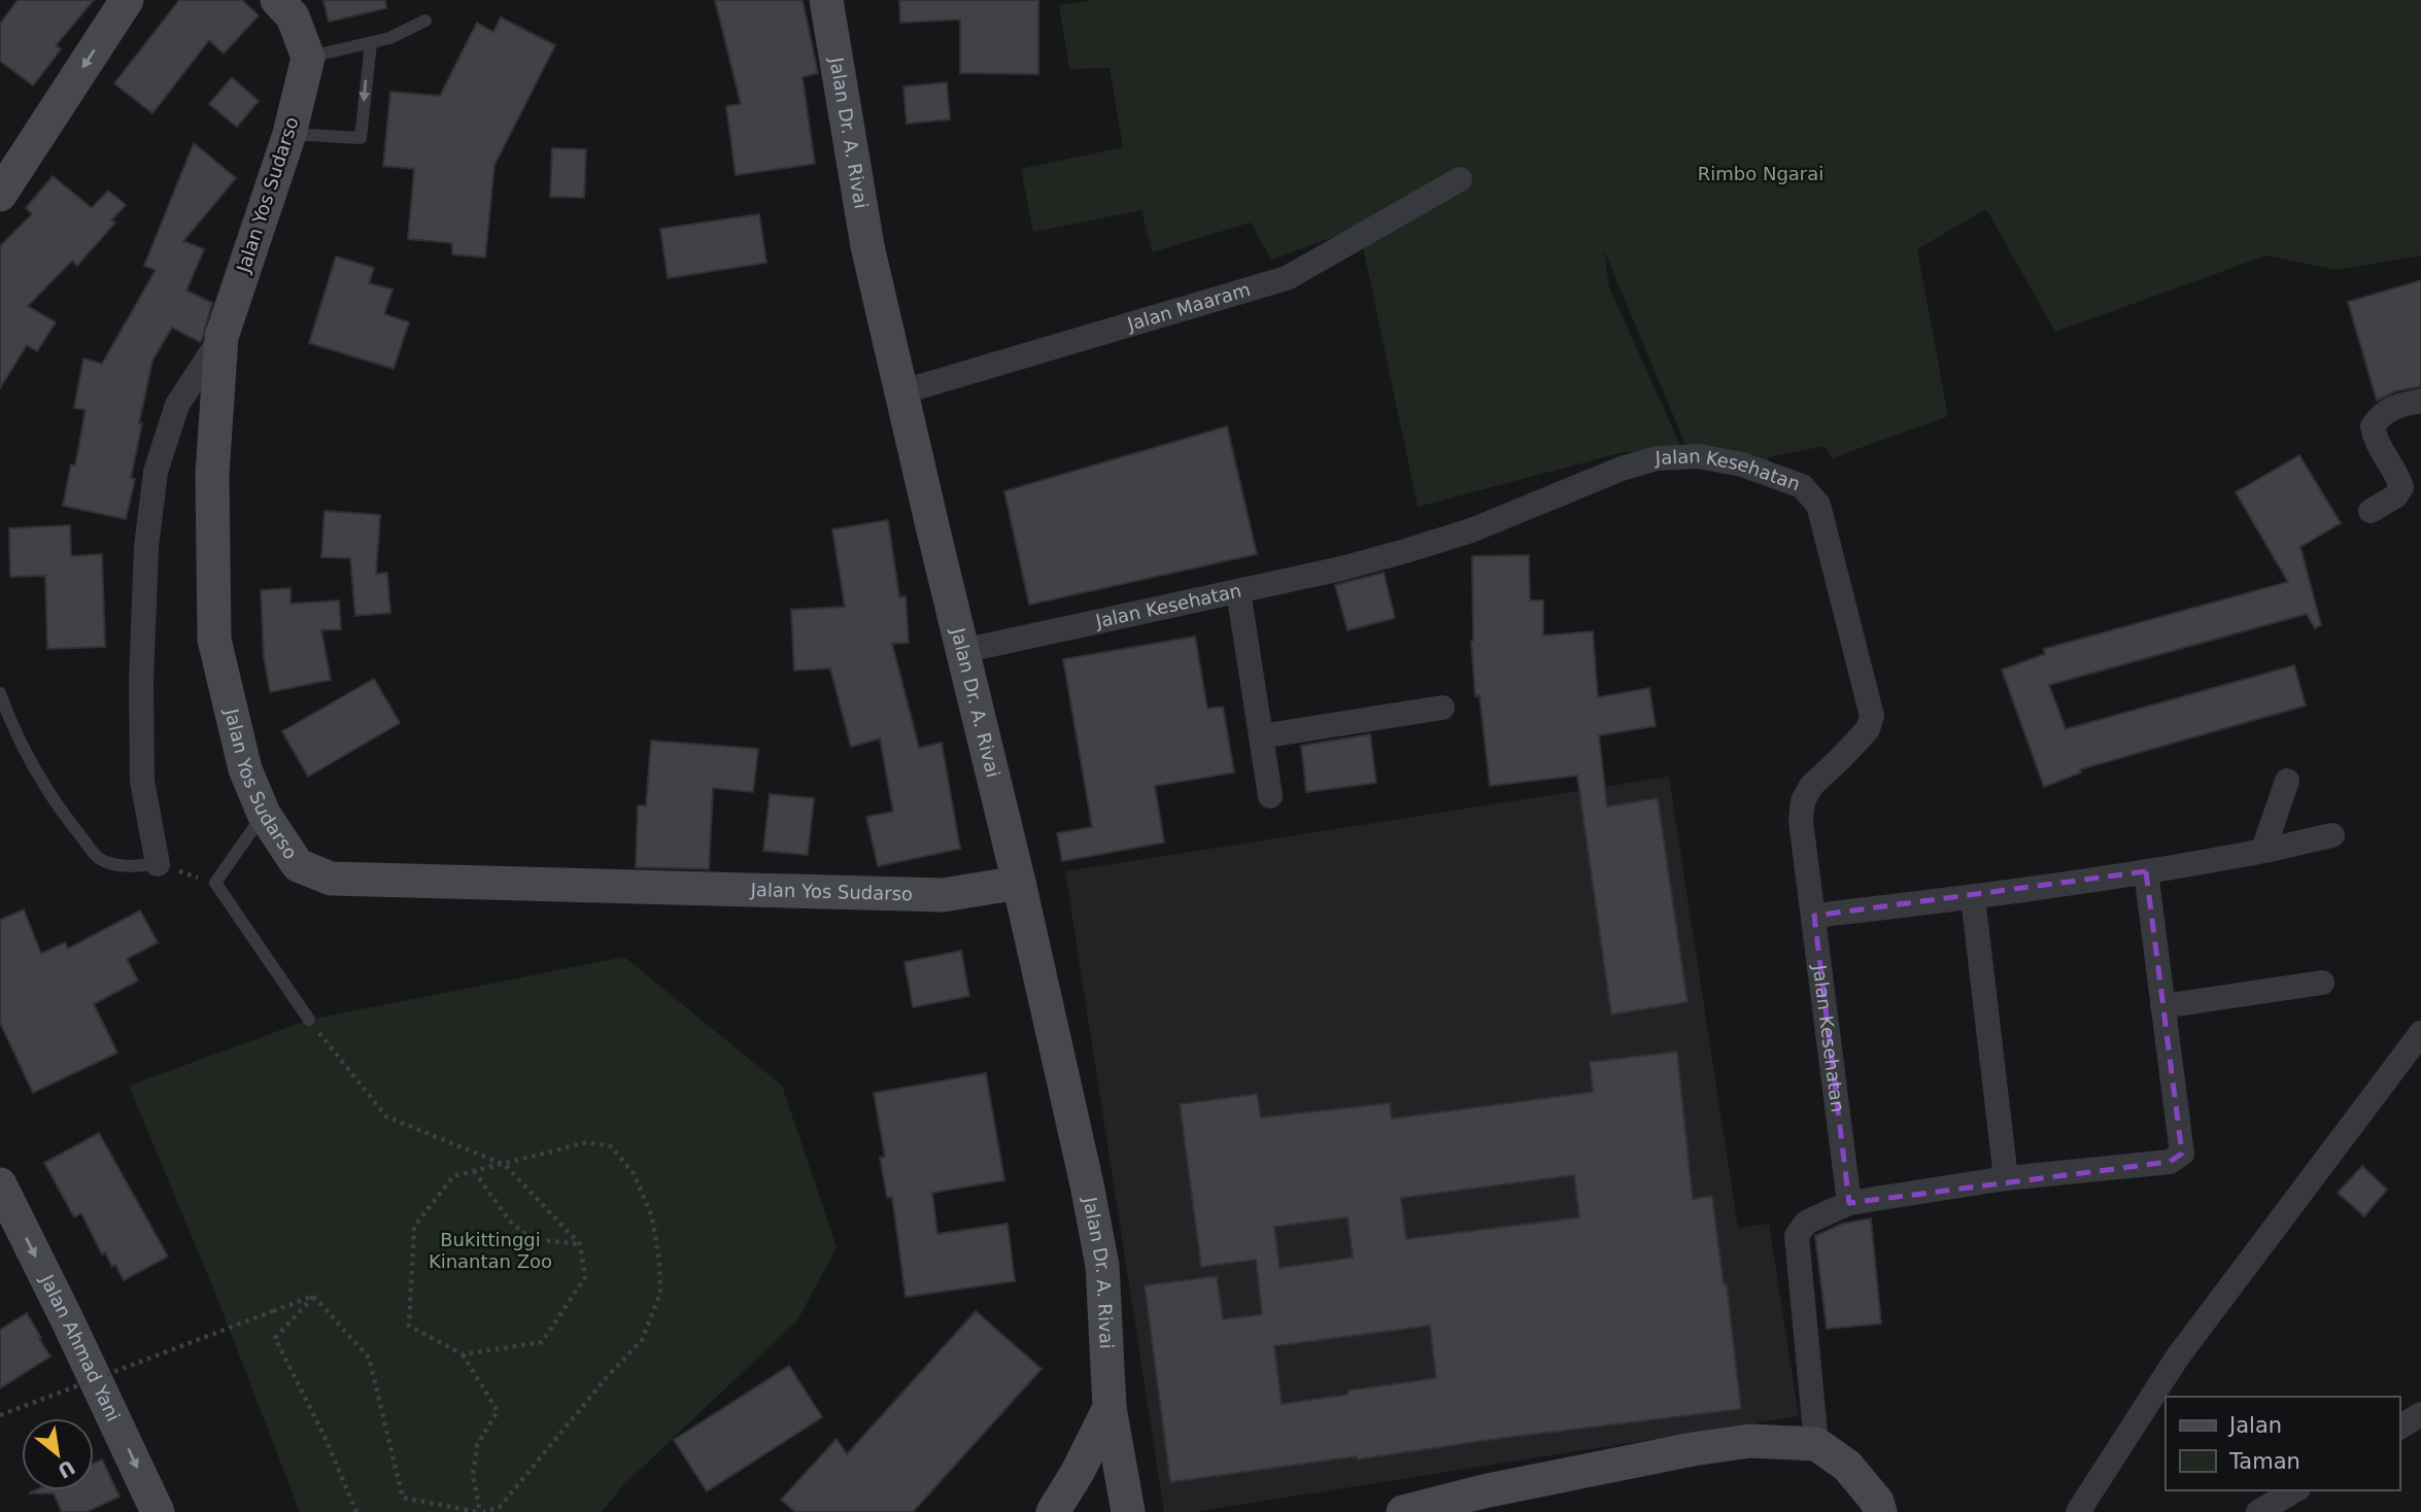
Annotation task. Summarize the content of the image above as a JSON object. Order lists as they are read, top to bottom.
{
  "streets": {
    "street": [
      "Jalan Dr. A. Rivai",
      "Jalan Yos Sudarso",
      "Jalan Maaram",
      "Jalan Kesehatan",
      "Jalan Ahmad Yani"
    ]
  },
  "crossings": [
    ["Jalan Dr. A. Rivai", "Jalan Yos Sudarso"],
    ["Jalan Dr. A. Rivai", "Jalan Maaram"],
    ["Jalan Dr. A. Rivai", "Jalan Kesehatan"]
  ],
  "one_way": ["Jalan Ahmad Yani"],
  "parks": ["Rimbo Ngarai", "Bukittinggi Kinantan Zoo"],
  "legend": ["Jalan", "Taman"],
  "north": "bottom right"
}
